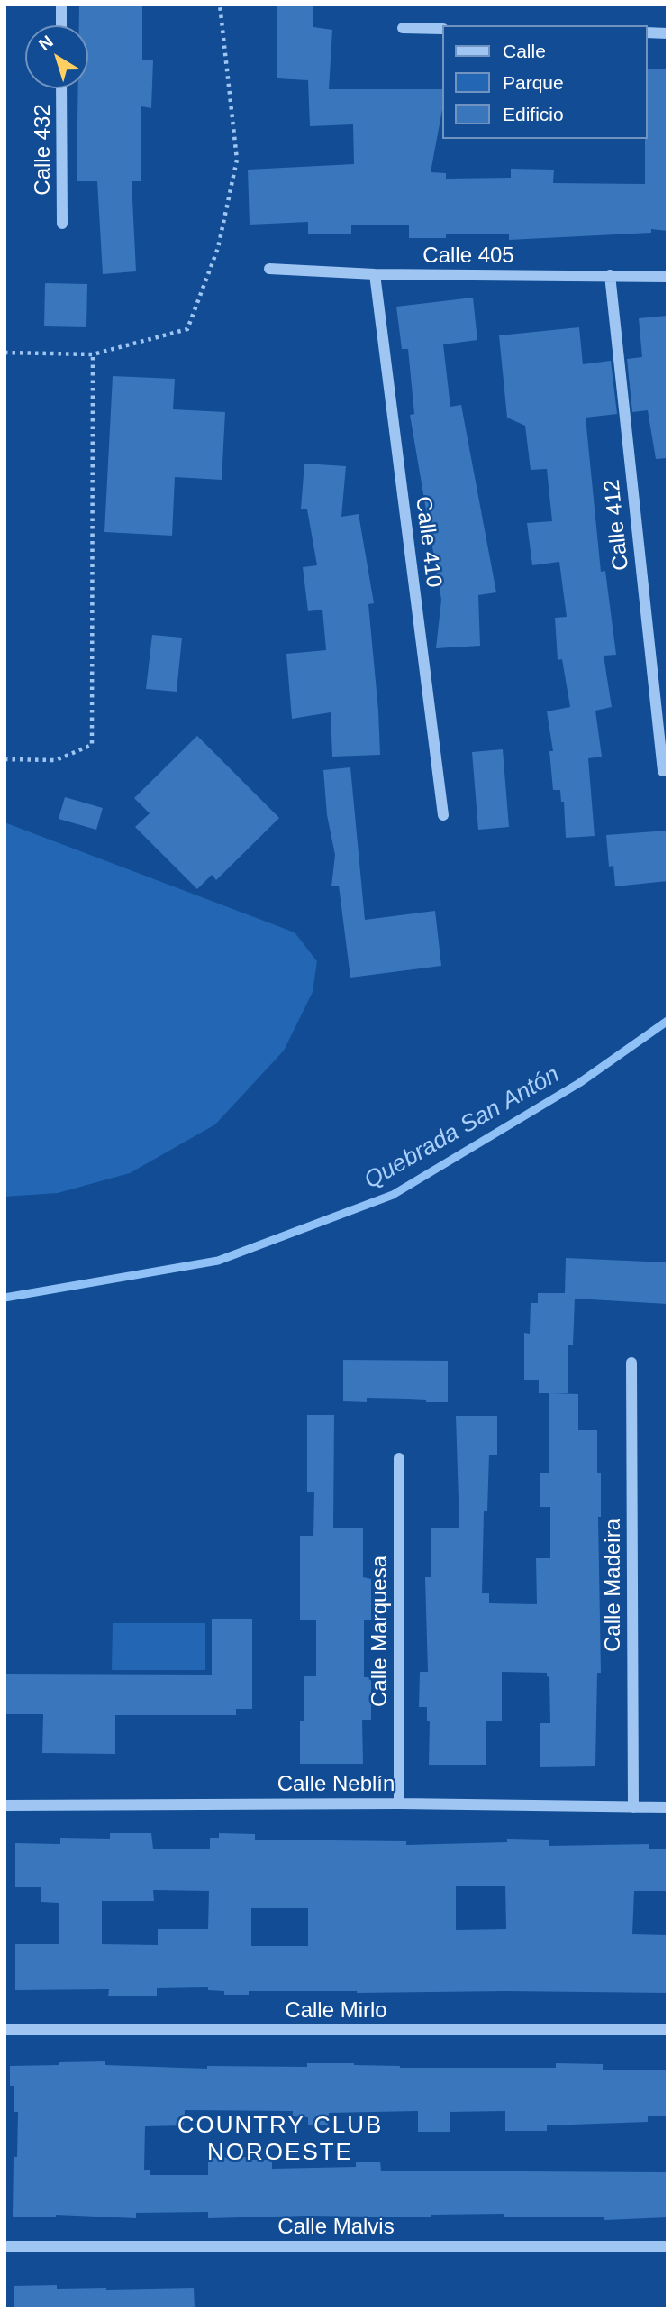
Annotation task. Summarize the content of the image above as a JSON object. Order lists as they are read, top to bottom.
{
  "streets": {
    "street": [
      "Calle 432",
      "Calle 405",
      "Calle 412",
      "Calle 410",
      "Calle Madeira",
      "Calle Marquesa",
      "Calle Neblín",
      "Calle Mirlo",
      "Calle Malvis"
    ]
  },
  "crossings": [
    ["Calle 405", "Calle 412"],
    ["Calle 405", "Calle 410"],
    ["Calle Madeira", "Calle Neblín"],
    ["Calle Marquesa", "Calle Neblín"]
  ],
  "districts": ["COUNTRY CLUB NOROESTE"],
  "water": ["Quebrada San Antón"],
  "legend": ["Calle", "Parque", "Edificio"],
  "north": "top left"
}
